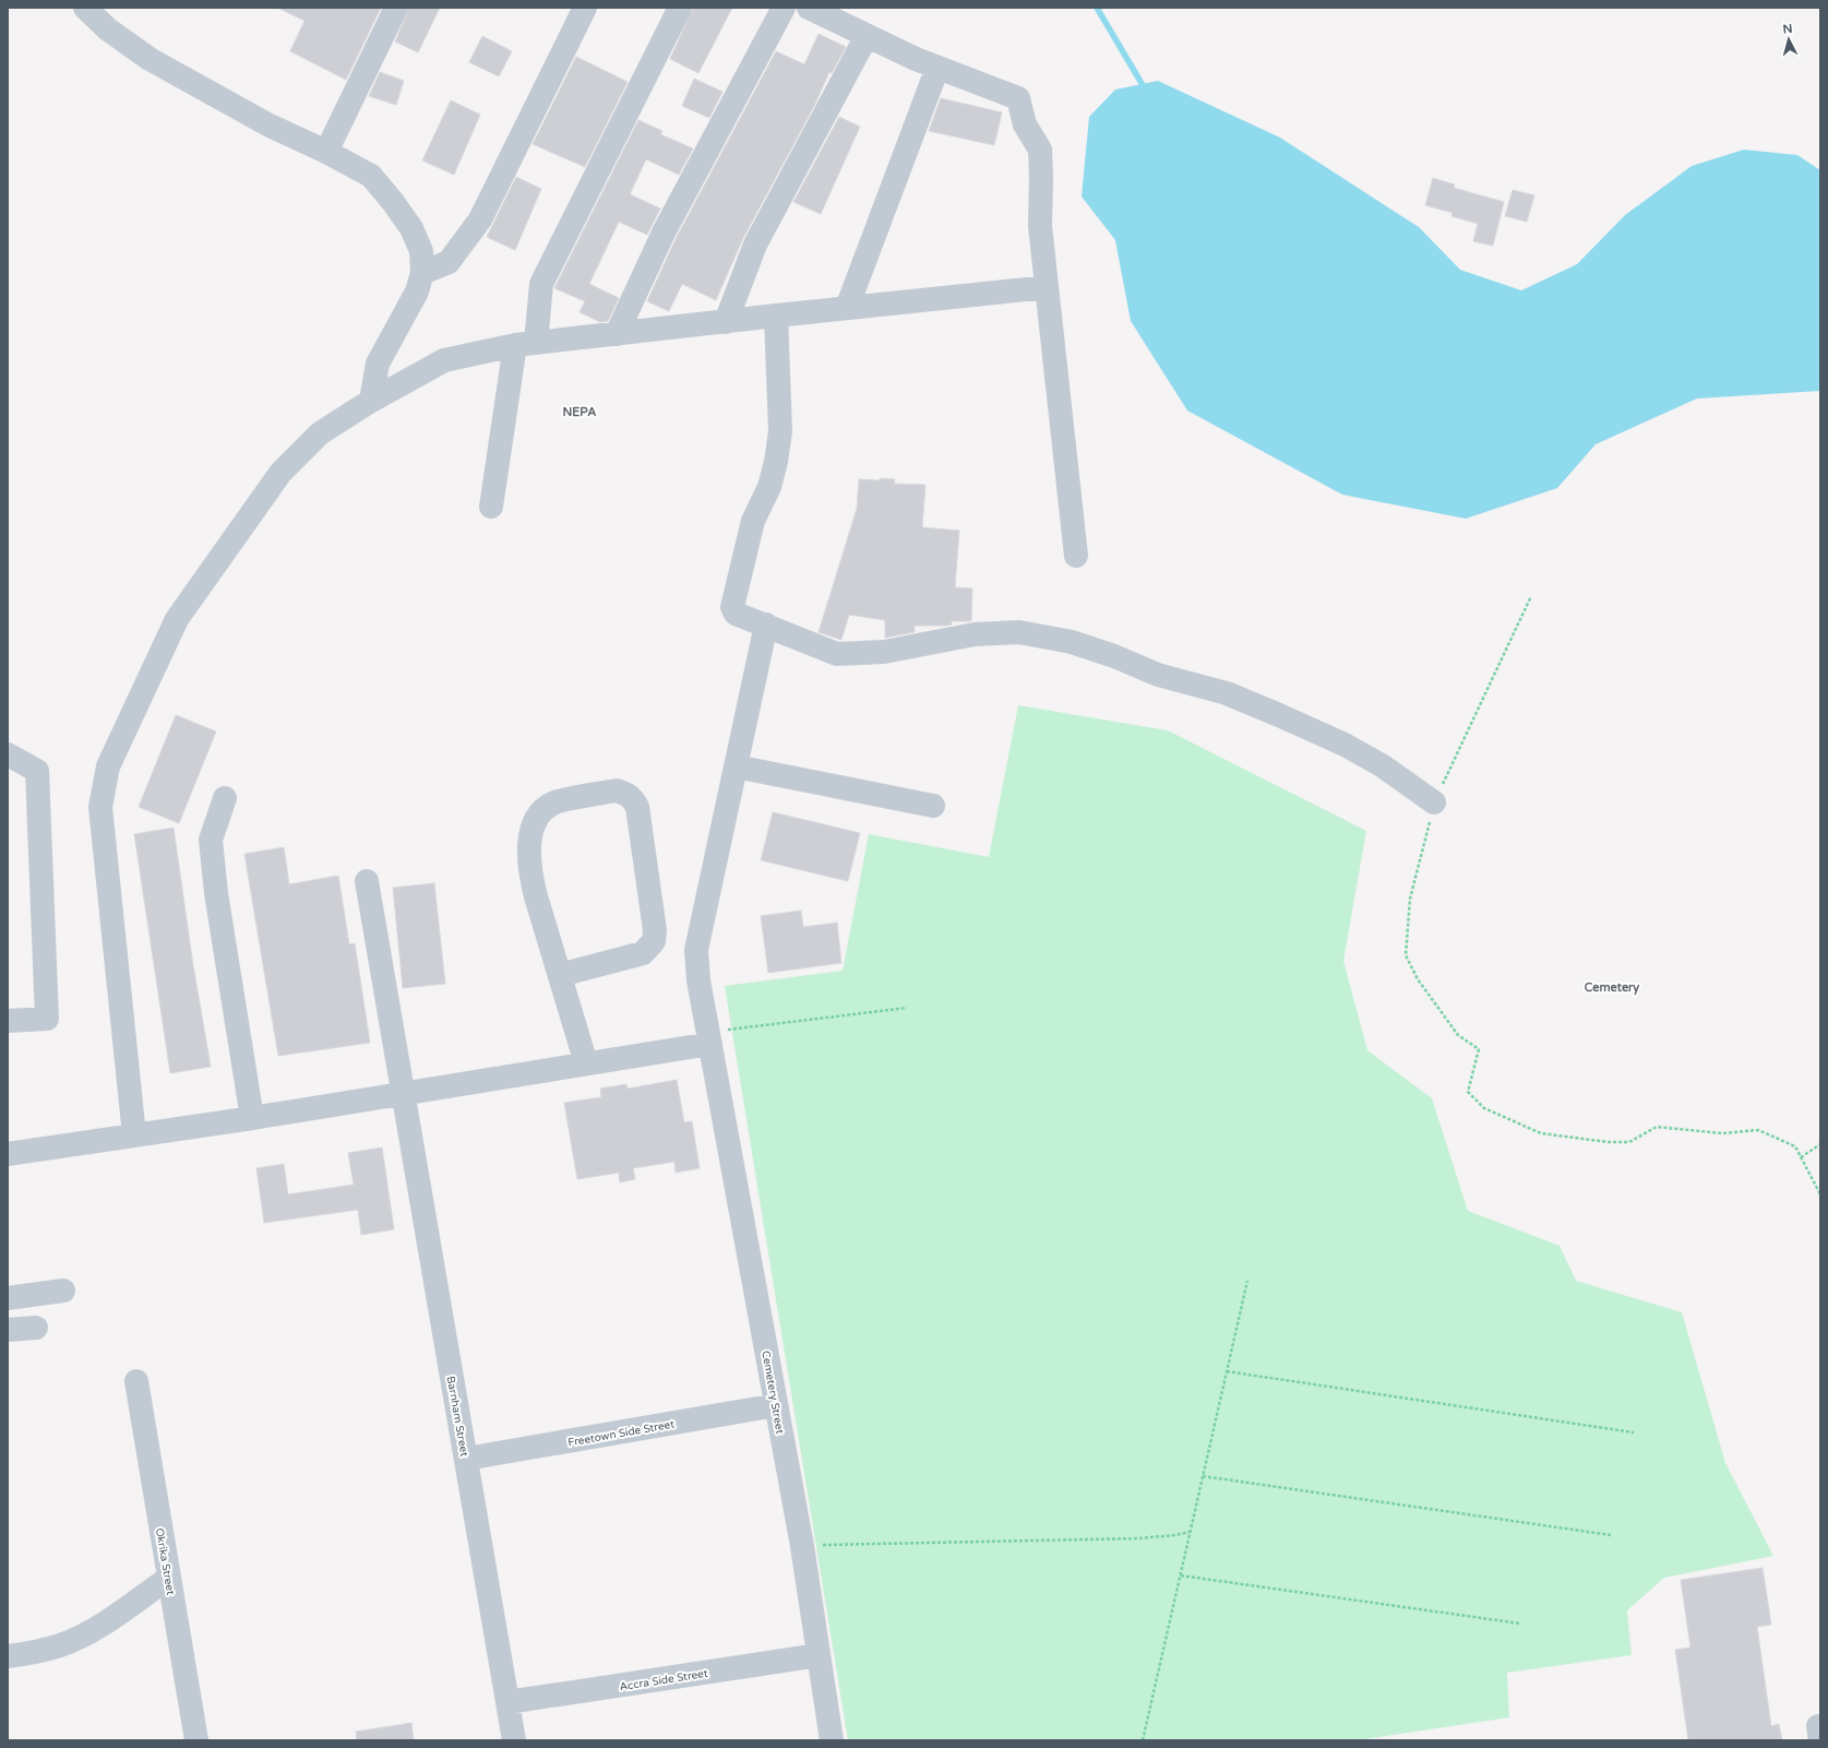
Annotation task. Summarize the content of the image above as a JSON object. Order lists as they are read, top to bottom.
{
  "streets": {
    "street": [
      "Cemetery Street",
      "Barnham Street",
      "Freetown Side Street",
      "Okrika Street",
      "Accra Side Street"
    ]
  },
  "crossings": [
    ["Cemetery Street", "Freetown Side Street"],
    ["Cemetery Street", "Accra Side Street"],
    ["Barnham Street", "Freetown Side Street"],
    ["Barnham Street", "Accra Side Street"]
  ],
  "districts": ["NEPA", "Cemetery"],
  "north": "top"
}
